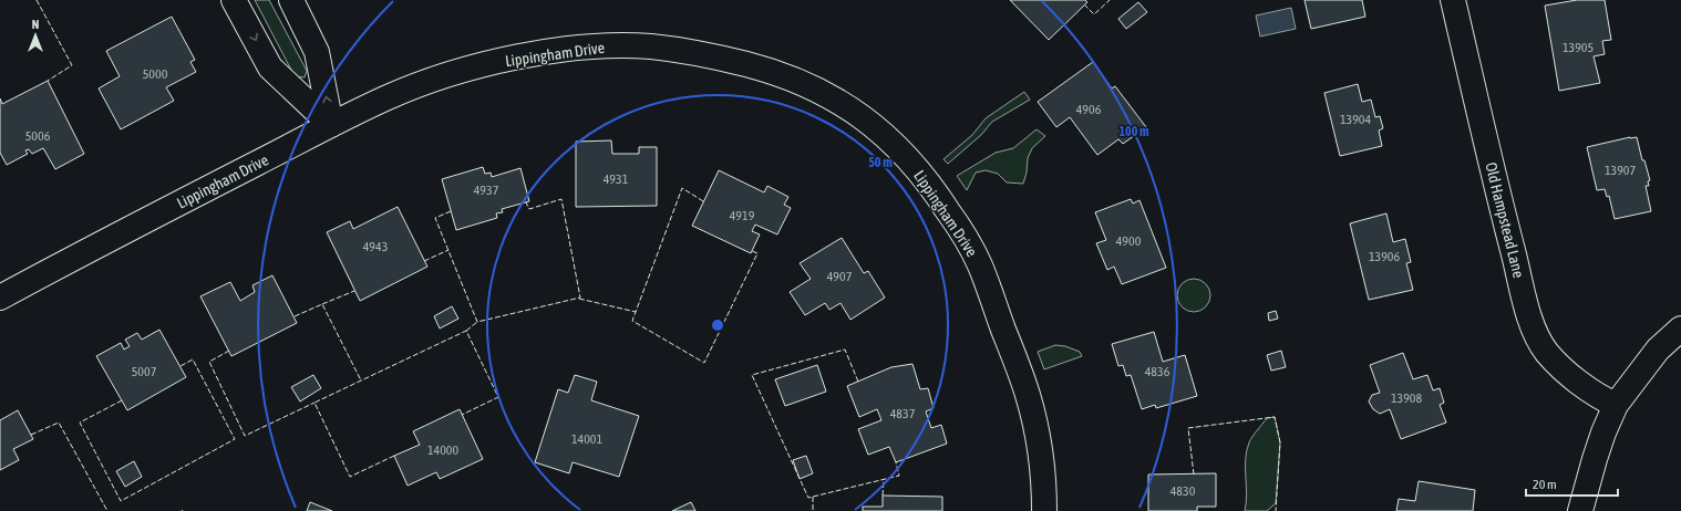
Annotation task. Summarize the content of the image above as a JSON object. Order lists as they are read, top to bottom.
{
  "streets": {
    "street": ["Lippingham Drive", "Old Hampstead Lane"]
  },
  "house_numbers": [
    "13905",
    "5000",
    "4906",
    "13904",
    "5006",
    "13907",
    "4931",
    "4937",
    "4919",
    "4900",
    "4943",
    "13906",
    "4907",
    "5007",
    "4836",
    "13908",
    "4837",
    "14001",
    "14000",
    "4830"
  ],
  "scale_bar": "20 m",
  "north": "top",
  "rings": ["100 m", "50 m"]
}
